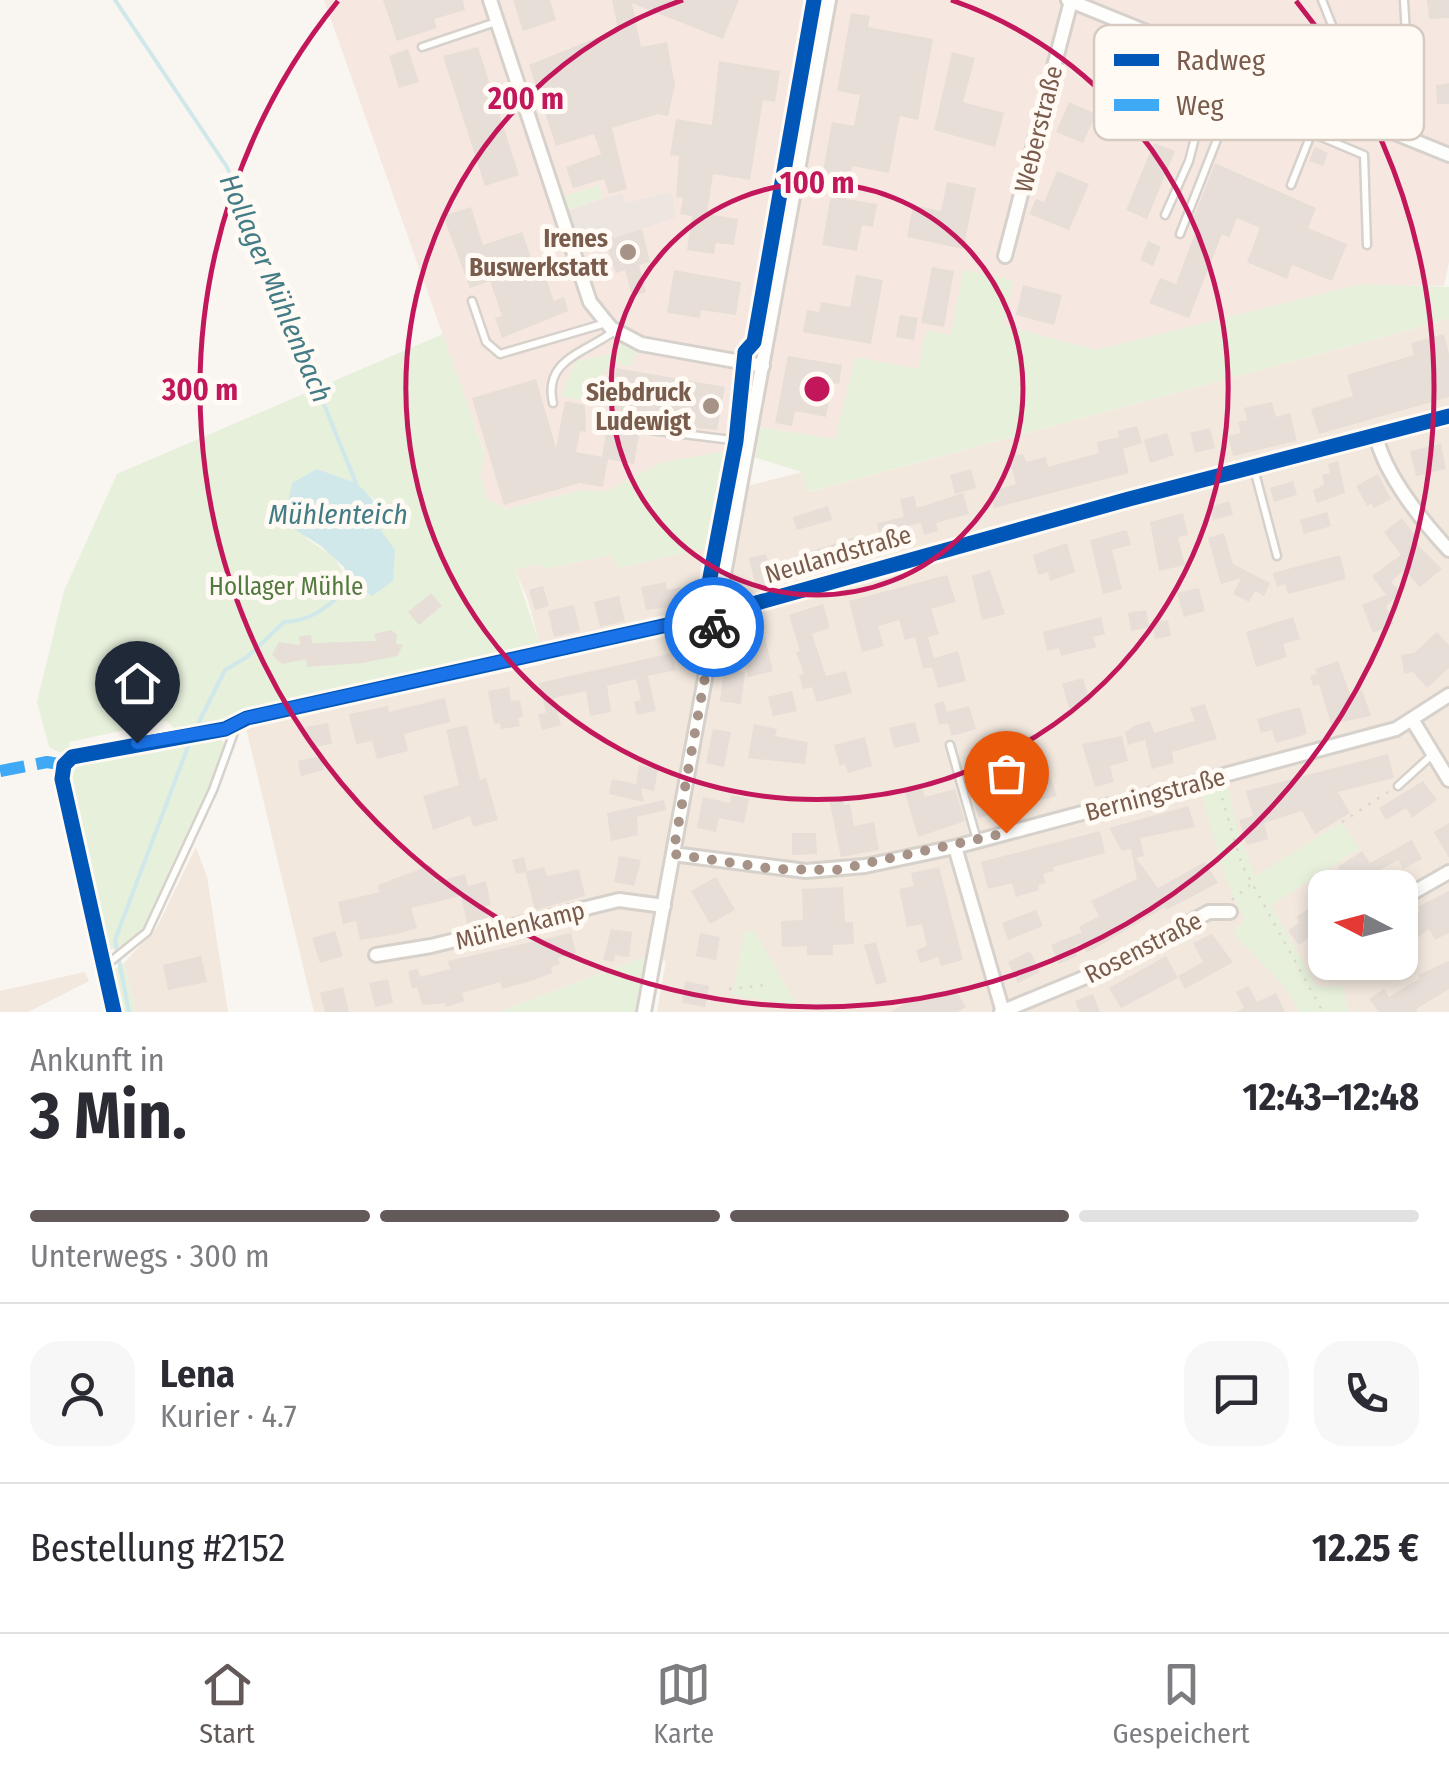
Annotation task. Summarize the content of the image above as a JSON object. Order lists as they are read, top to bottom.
{
  "streets": {
    "street": [
      "Weberstraße",
      "Neulandstraße",
      "Berningstraße",
      "Mühlenkamp",
      "Rosenstraße"
    ]
  },
  "water": ["Hollager Mühlenbach", "Mühlenteich"],
  "parks": ["Hollager Mühle"],
  "places": ["Irenes Buswerkstatt", "Siebdruck Ludewigt"],
  "legend": ["Radweg", "Weg"],
  "north": "left",
  "page": {
    "heading": ["3 Min.", "Ankunft in", "12:43–12:48"],
    "panel": [
      "Lena",
      "Kurier · 4.7",
      "Bestellung #2152",
      "12.25 €"
    ],
    "bar": "Unterwegs · 300 m",
    "tabs": ["Start", "Karte", "Gespeichert"]
  },
  "rings": ["200 m", "100 m", "300 m"]
}
